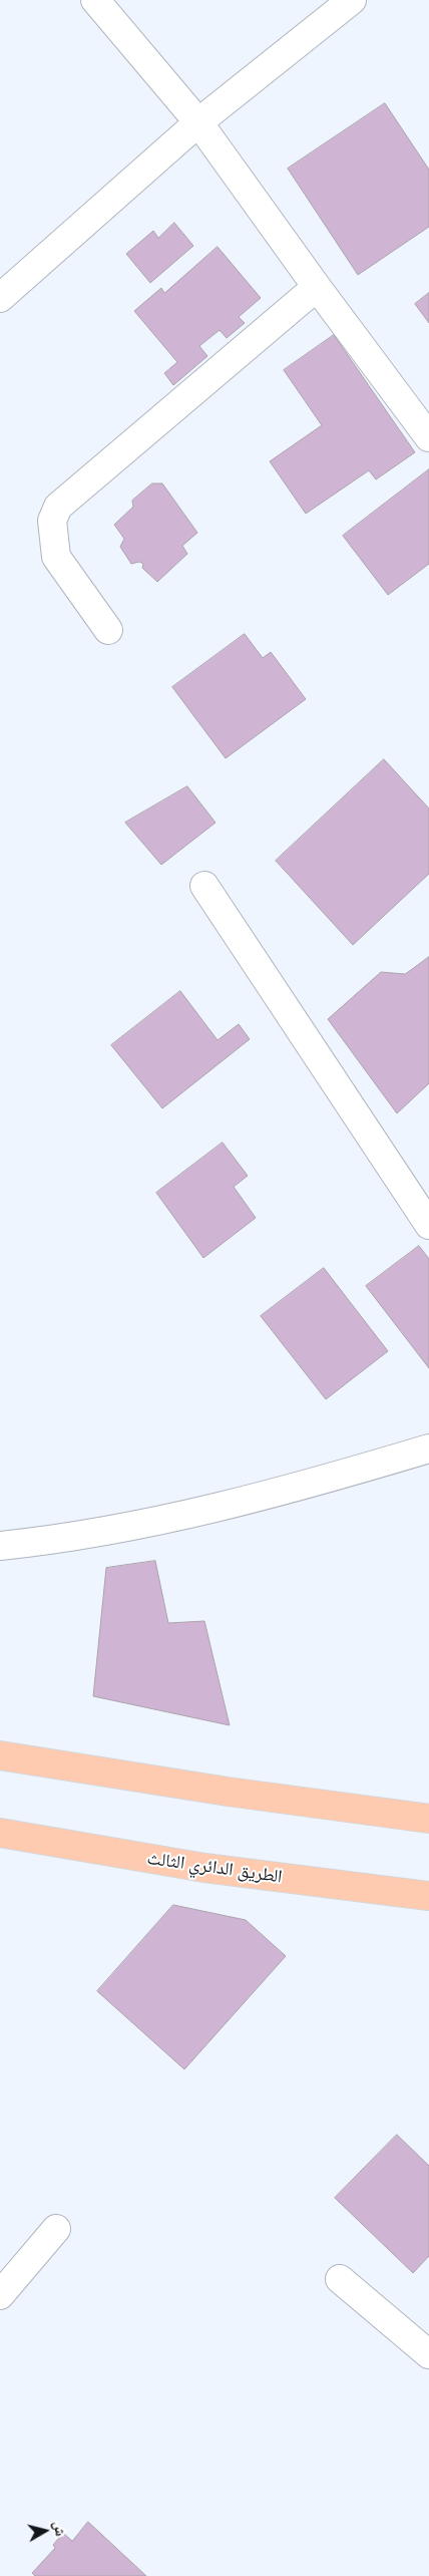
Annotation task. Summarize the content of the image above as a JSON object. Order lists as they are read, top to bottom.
{
  "streets": {
    "main road": ["الطريق الدائري الثالث"]
  },
  "north": "right"
}
